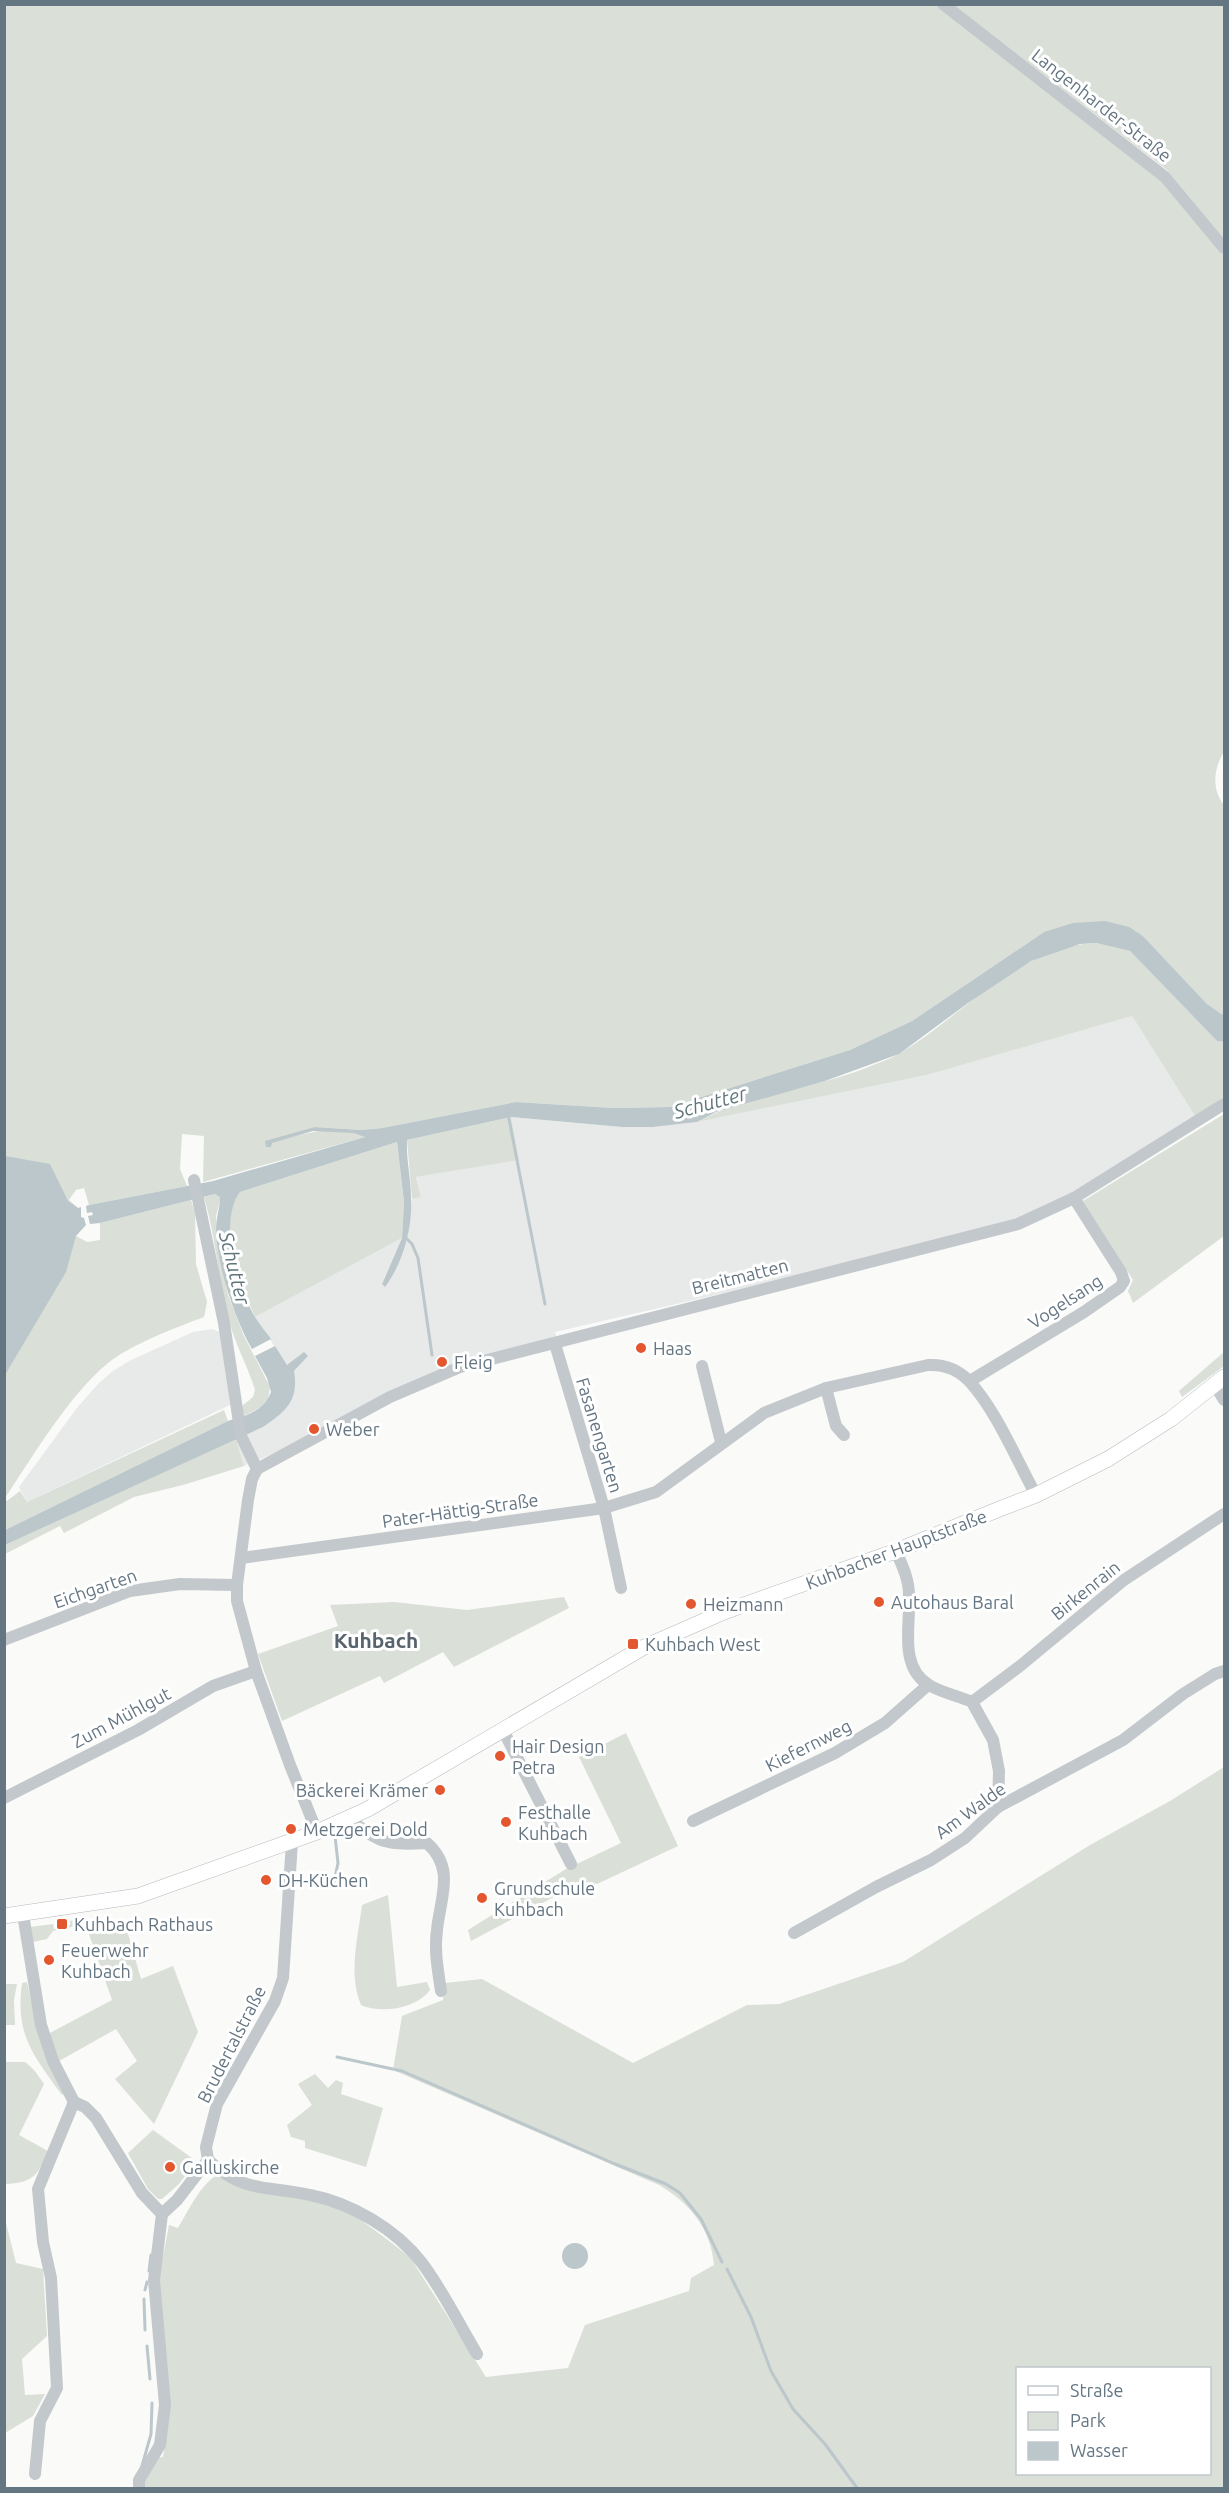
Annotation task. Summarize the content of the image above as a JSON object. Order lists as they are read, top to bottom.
{
  "streets": {
    "main road": ["Kuhbacher Hauptstraße"],
    "street": [
      "Langenharder-Straße",
      "Breitmatten",
      "Vogelsang",
      "Fasanengarten",
      "Pater-Hättig-Straße",
      "Eichgarten",
      "Birkenrain",
      "Zum Mühlgut",
      "Kiefernweg",
      "Am Walde",
      "Brudertalstraße"
    ]
  },
  "crossings": [
    ["Breitmatten", "Vogelsang"],
    ["Breitmatten", "Fasanengarten"],
    ["Vogelsang", "Fasanengarten"],
    ["Fasanengarten", "Pater-Hättig-Straße"],
    ["Fasanengarten", "Kuhbacher Hauptstraße"],
    ["Kuhbacher Hauptstraße", "Brudertalstraße"]
  ],
  "districts": ["Kuhbach"],
  "water": ["Schutter"],
  "places": {
    "other": [
      "Haas",
      "Fleig",
      "Weber",
      "Autohaus Baral",
      "Heizmann",
      "Hair Design Petra",
      "Bäckerei Krämer",
      "Festhalle Kuhbach",
      "Metzgerei Dold",
      "DH-Küchen",
      "Grundschule Kuhbach",
      "Feuerwehr Kuhbach",
      "Galluskirche"
    ],
    "transit": ["Kuhbach West", "Kuhbach Rathaus"]
  },
  "legend": ["Straße", "Park", "Wasser"]
}
